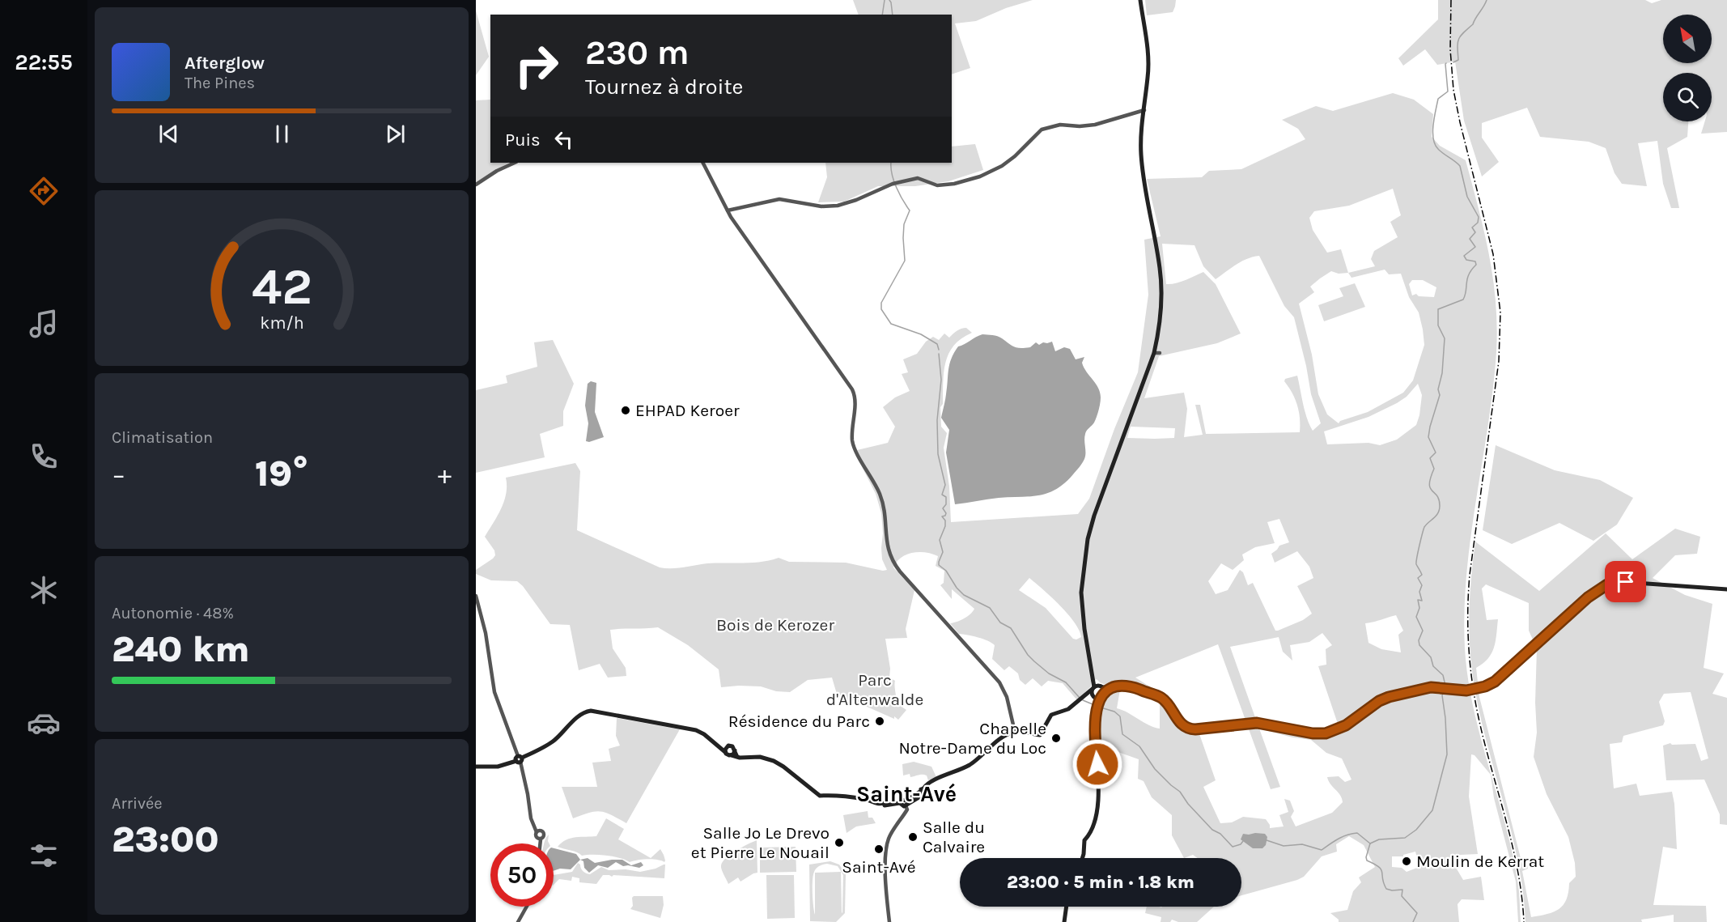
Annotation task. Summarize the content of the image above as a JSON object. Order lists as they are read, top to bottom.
{
  "districts": ["Saint-Avé"],
  "parks": ["Bois de Kerozer", "Parc d'Altenwalde"],
  "places": [
    "EHPAD Keroer",
    "Résidence du Parc",
    "Chapelle Notre-Dame du Loc",
    "Salle du Calvaire",
    "Salle Jo Le Drevo et Pierre Le Nouail",
    "Saint-Avé",
    "Moulin de Kerrat"
  ],
  "north": "top left",
  "page": {
    "tabs": "22:55",
    "turn": ["230 m", "Tournez à droite"],
    "song": ["Afterglow", "The Pines"],
    "then": "Puis",
    "tile": [
      "Climatisation",
      ["Autonomie · 48%", "240 km"],
      ["Arrivée", "23:00"]
    ],
    "heat": ["−", "19°", "+"],
    "limit": "50",
    "trip": "23:00 · 5 min · 1.8 km",
    "gauge": ["42", "km/h"]
  }
}
